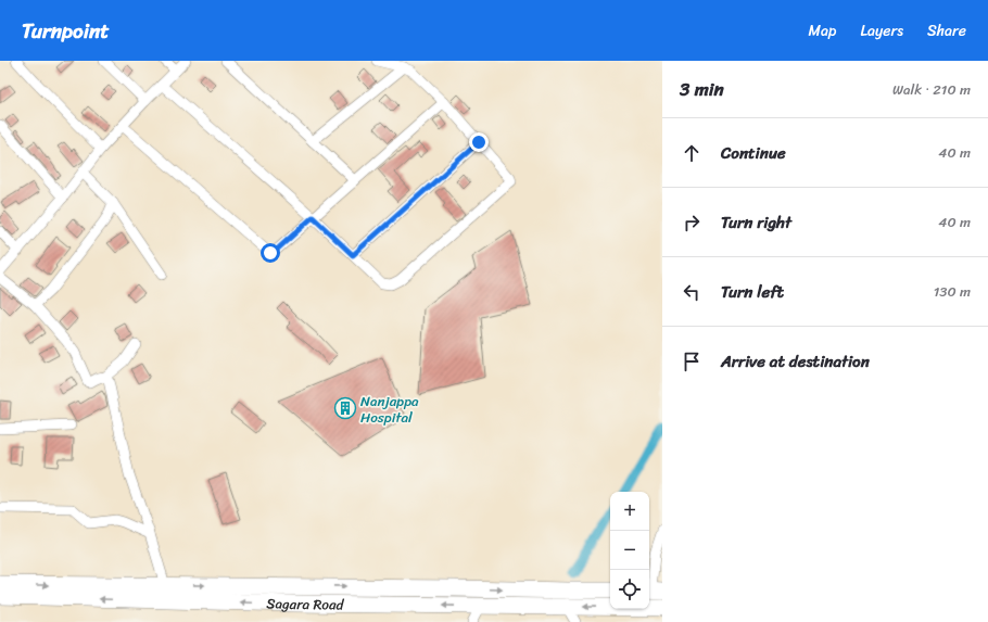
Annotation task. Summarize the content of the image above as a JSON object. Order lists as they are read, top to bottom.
{
  "streets": {
    "highway": ["Sagara Road"]
  },
  "places": {
    "building": ["Nanjappa Hospital"]
  },
  "page": {
    "header": "Turnpoint",
    "nav": ["Map", "Layers", "Share"],
    "heading": ["3 min", "Walk · 210 m"],
    "list": [
      ["Continue", "40 m"],
      ["Turn right", "40 m"],
      ["Turn left", "130 m"],
      "Arrive at destination"
    ],
    "map_buttons": ["+", "−"]
  }
}
